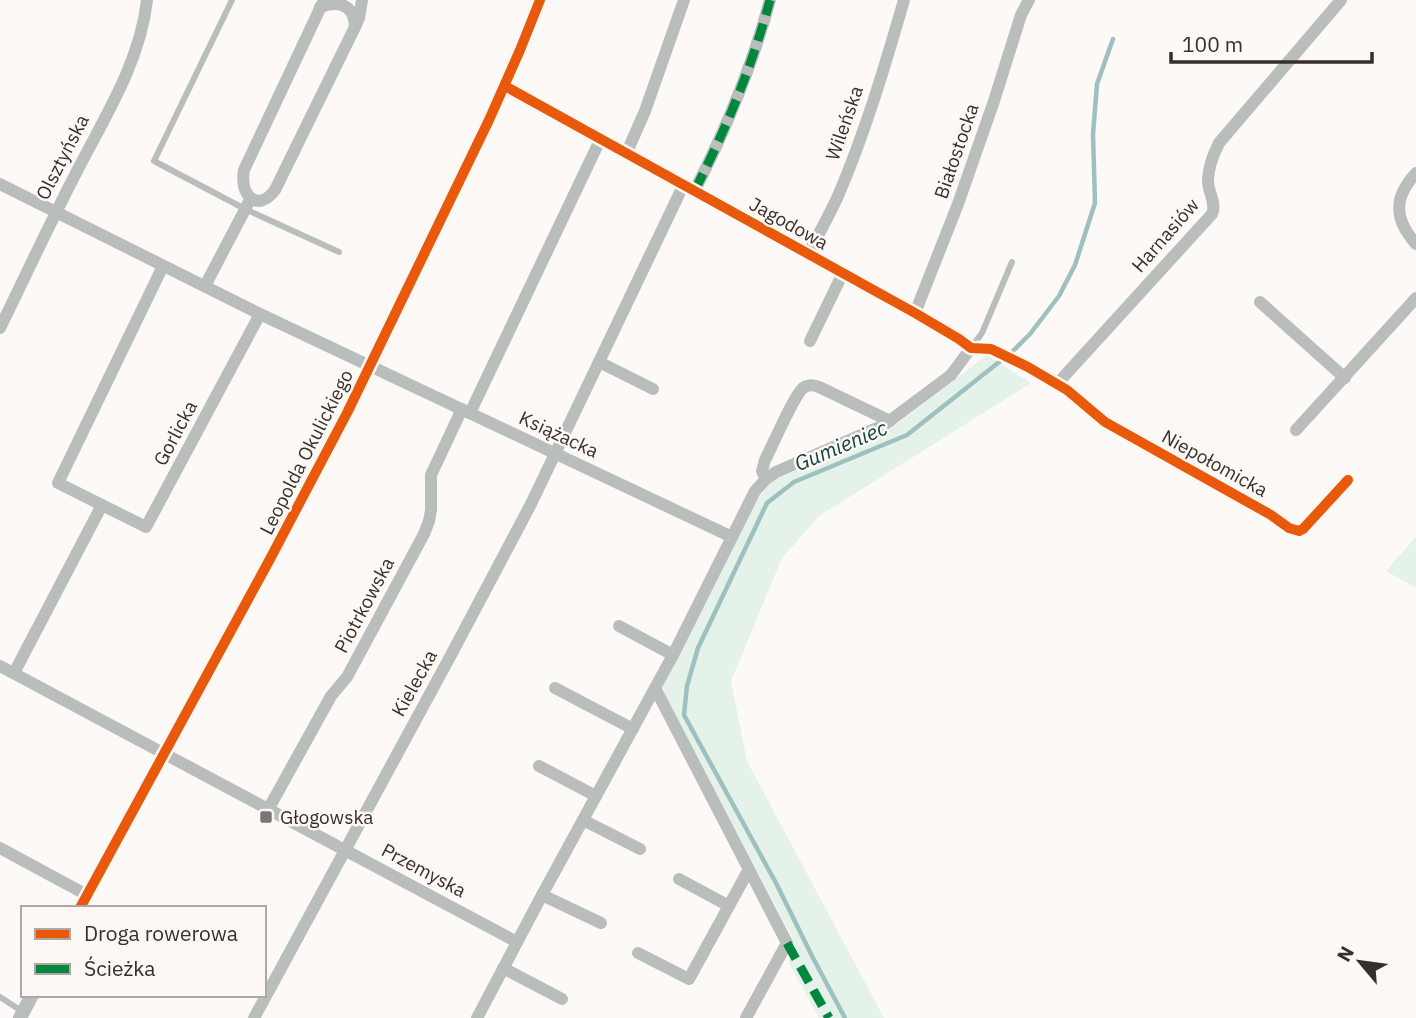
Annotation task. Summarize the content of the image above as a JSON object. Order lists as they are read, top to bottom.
{
  "streets": {
    "street": [
      "Wileńska",
      "Białostocka",
      "Olsztyńska",
      "Jagodowa",
      "Harnasiów",
      "Gorlicka",
      "Książacka",
      "Leopolda Okulickiego",
      "Niepołomicka",
      "Piotrkowska",
      "Kielecka",
      "Przemyska"
    ]
  },
  "crossings": [
    ["Wileńska", "Jagodowa"],
    ["Białostocka", "Jagodowa"],
    ["Jagodowa", "Harnasiów"],
    ["Jagodowa", "Leopolda Okulickiego"],
    ["Jagodowa", "Niepołomicka"],
    ["Jagodowa", "Piotrkowska"],
    ["Jagodowa", "Kielecka"],
    ["Harnasiów", "Niepołomicka"],
    ["Książacka", "Leopolda Okulickiego"],
    ["Książacka", "Piotrkowska"],
    ["Książacka", "Kielecka"],
    ["Leopolda Okulickiego", "Przemyska"],
    ["Piotrkowska", "Przemyska"],
    ["Kielecka", "Przemyska"]
  ],
  "water": ["Gumieniec"],
  "places": {
    "transit": ["Głogowska"]
  },
  "legend": ["Droga rowerowa", "Ścieżka"],
  "scale_bar": "100 m",
  "north": "top left"
}
